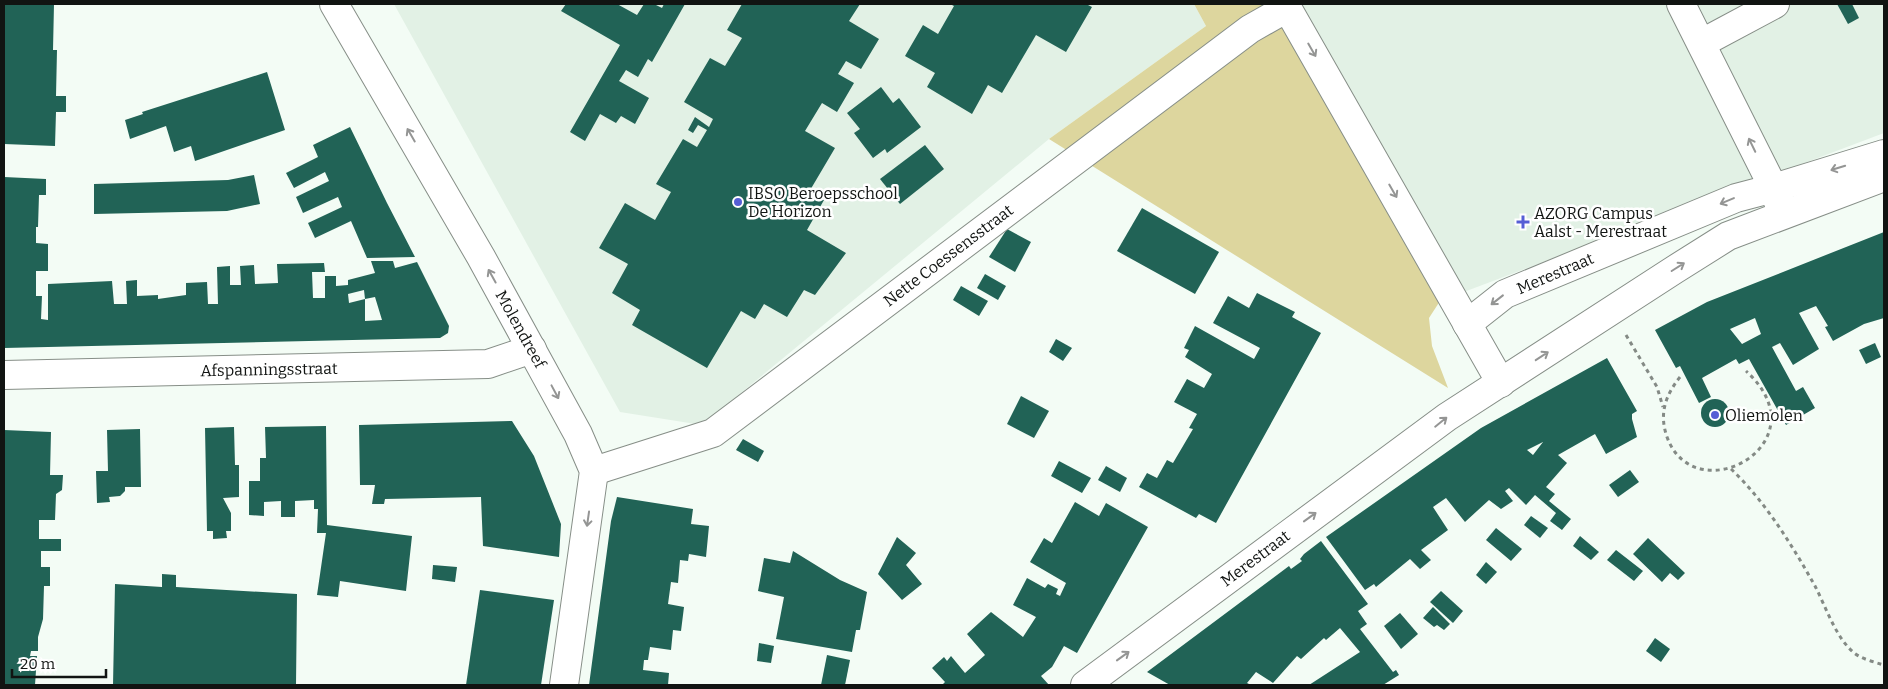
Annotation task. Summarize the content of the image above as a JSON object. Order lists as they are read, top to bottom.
{
  "streets": {
    "street": [
      "Nette Coessensstraat",
      "Merestraat",
      "Molendreef",
      "Afspanningsstraat"
    ]
  },
  "crossings": [
    ["Nette Coessensstraat", "Molendreef"],
    ["Molendreef", "Afspanningsstraat"]
  ],
  "places": {
    "other": ["IBSO Beroepsschool De Horizon", "Oliemolen"],
    "health": ["AZORG Campus Aalst - Merestraat"]
  },
  "scale_bar": "20 m"
}
